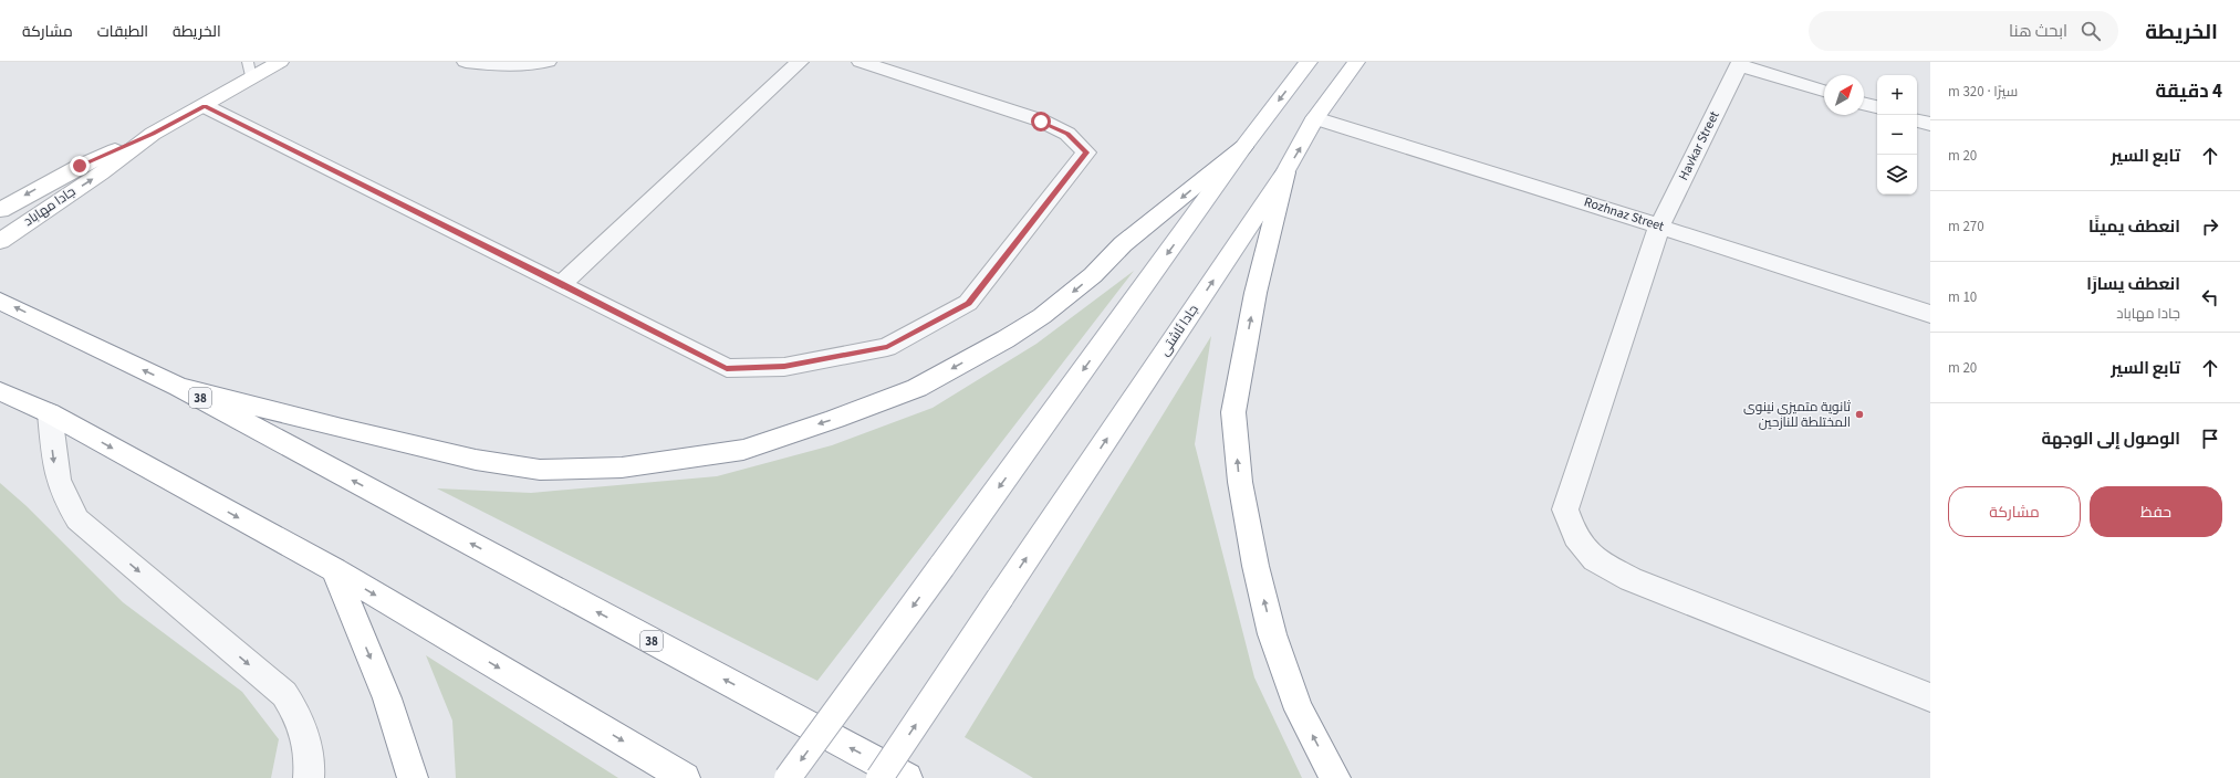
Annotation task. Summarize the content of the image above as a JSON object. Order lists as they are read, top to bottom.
{
  "streets": {
    "main road": ["جادا مهاباد", "جادا ئاشتی", "38"],
    "street": ["Havkar Street", "Rozhnaz Street"]
  },
  "crossings": [
    ["Havkar Street", "Rozhnaz Street"],
    ["Rozhnaz Street", "جادا ئاشتی"]
  ],
  "places": ["ثانوية متميزي نينوى المختلطة للنازحين"],
  "north": "top right",
  "page": {
    "header": "الخريطة",
    "search": "ابحث هنا",
    "nav": ["الخريطة", "الطبقات", "مشاركة"],
    "heading": ["4 دقيقة", "سيرًا · 320 m"],
    "map_buttons": ["+", "−"],
    "list": [
      ["تابع السير", "20 m"],
      ["انعطف يمينًا", "270 m"],
      ["انعطف يسارًا", "جادا مهاباد", "10 m"],
      ["تابع السير", "20 m"],
      "الوصول إلى الوجهة"
    ],
    "buttons": ["حفظ", "مشاركة"]
  }
}
